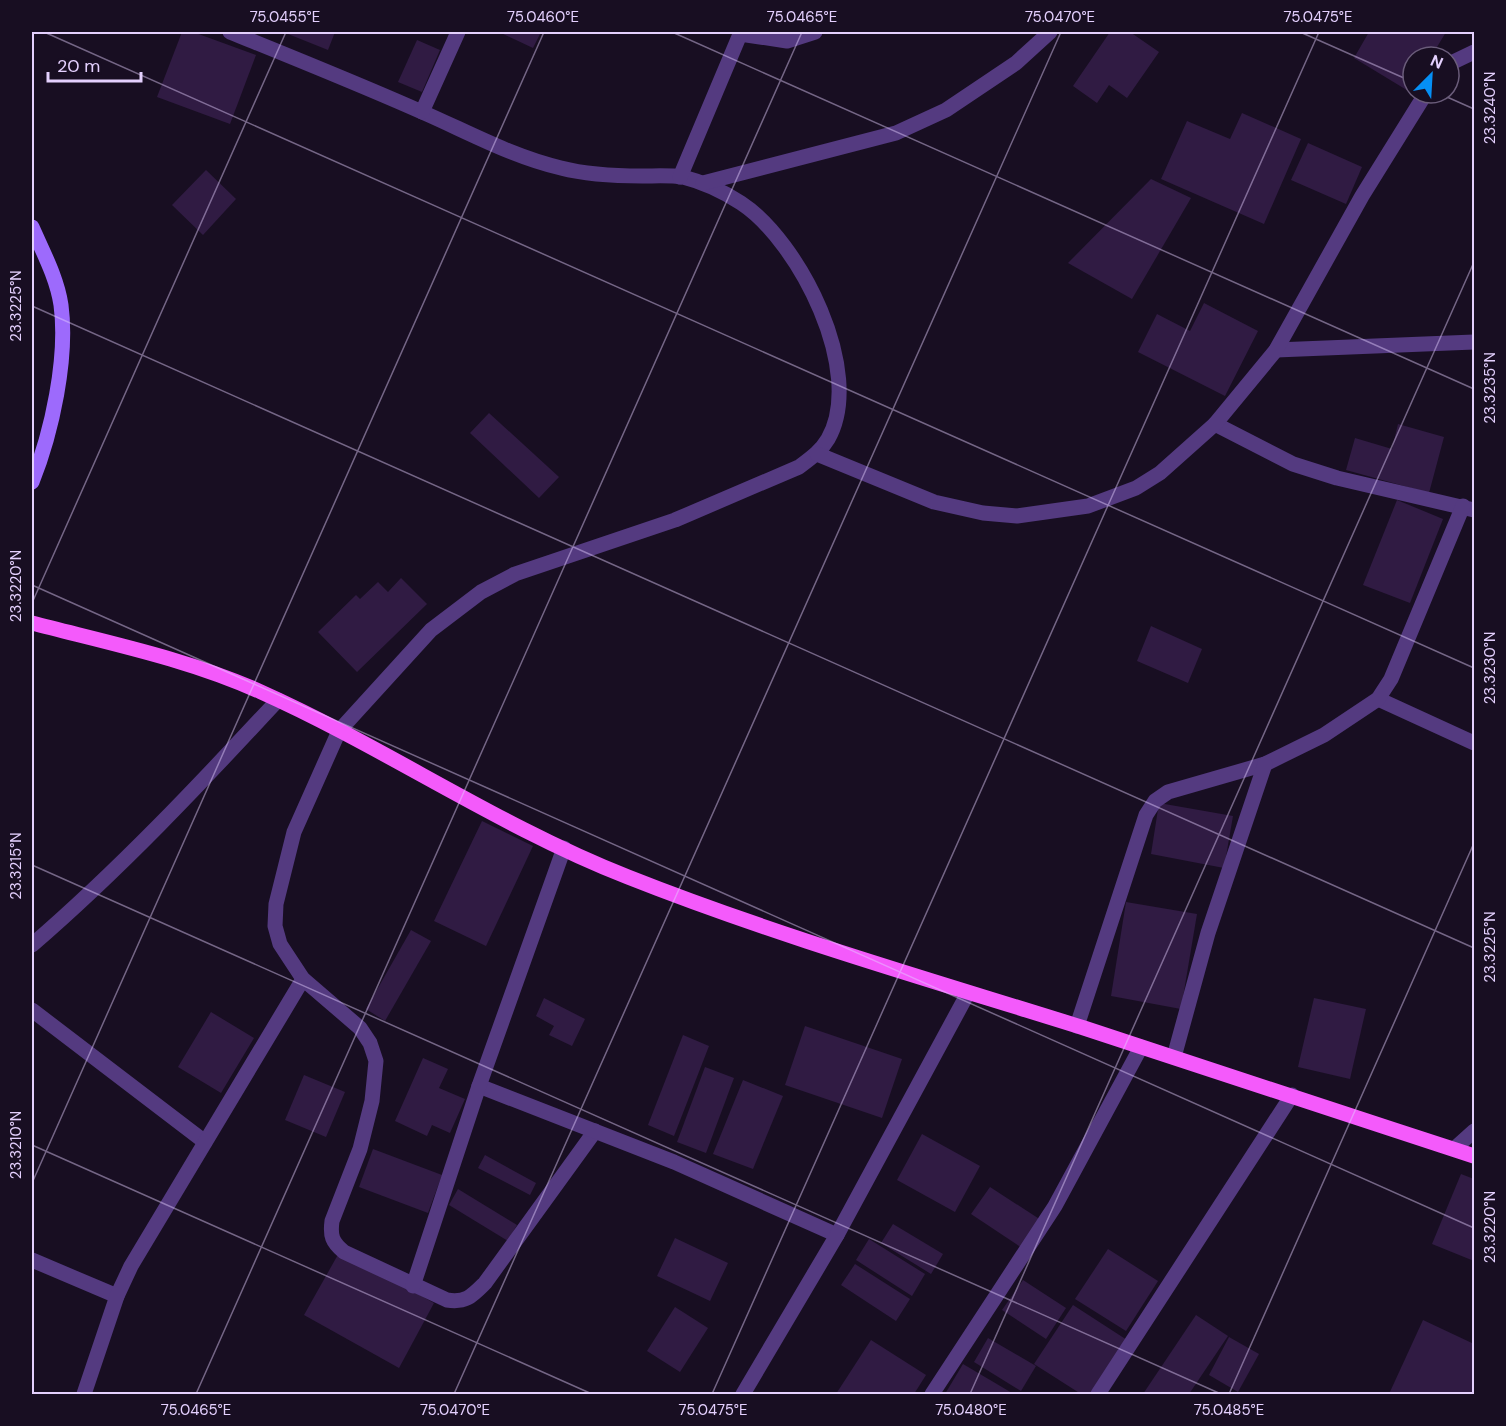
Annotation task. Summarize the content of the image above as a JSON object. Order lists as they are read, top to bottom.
{
  "scale_bar": "20 m",
  "north": "top right",
  "coordinates": [
    "75.0455°E",
    "75.0460°E",
    "75.0465°E",
    "75.0470°E",
    "75.0475°E",
    "23.3240°N",
    "23.3225°N",
    "23.3235°N",
    "23.3220°N",
    "23.3230°N",
    "23.3215°N",
    "23.3210°N",
    "75.0480°E",
    "75.0485°E"
  ]
}
